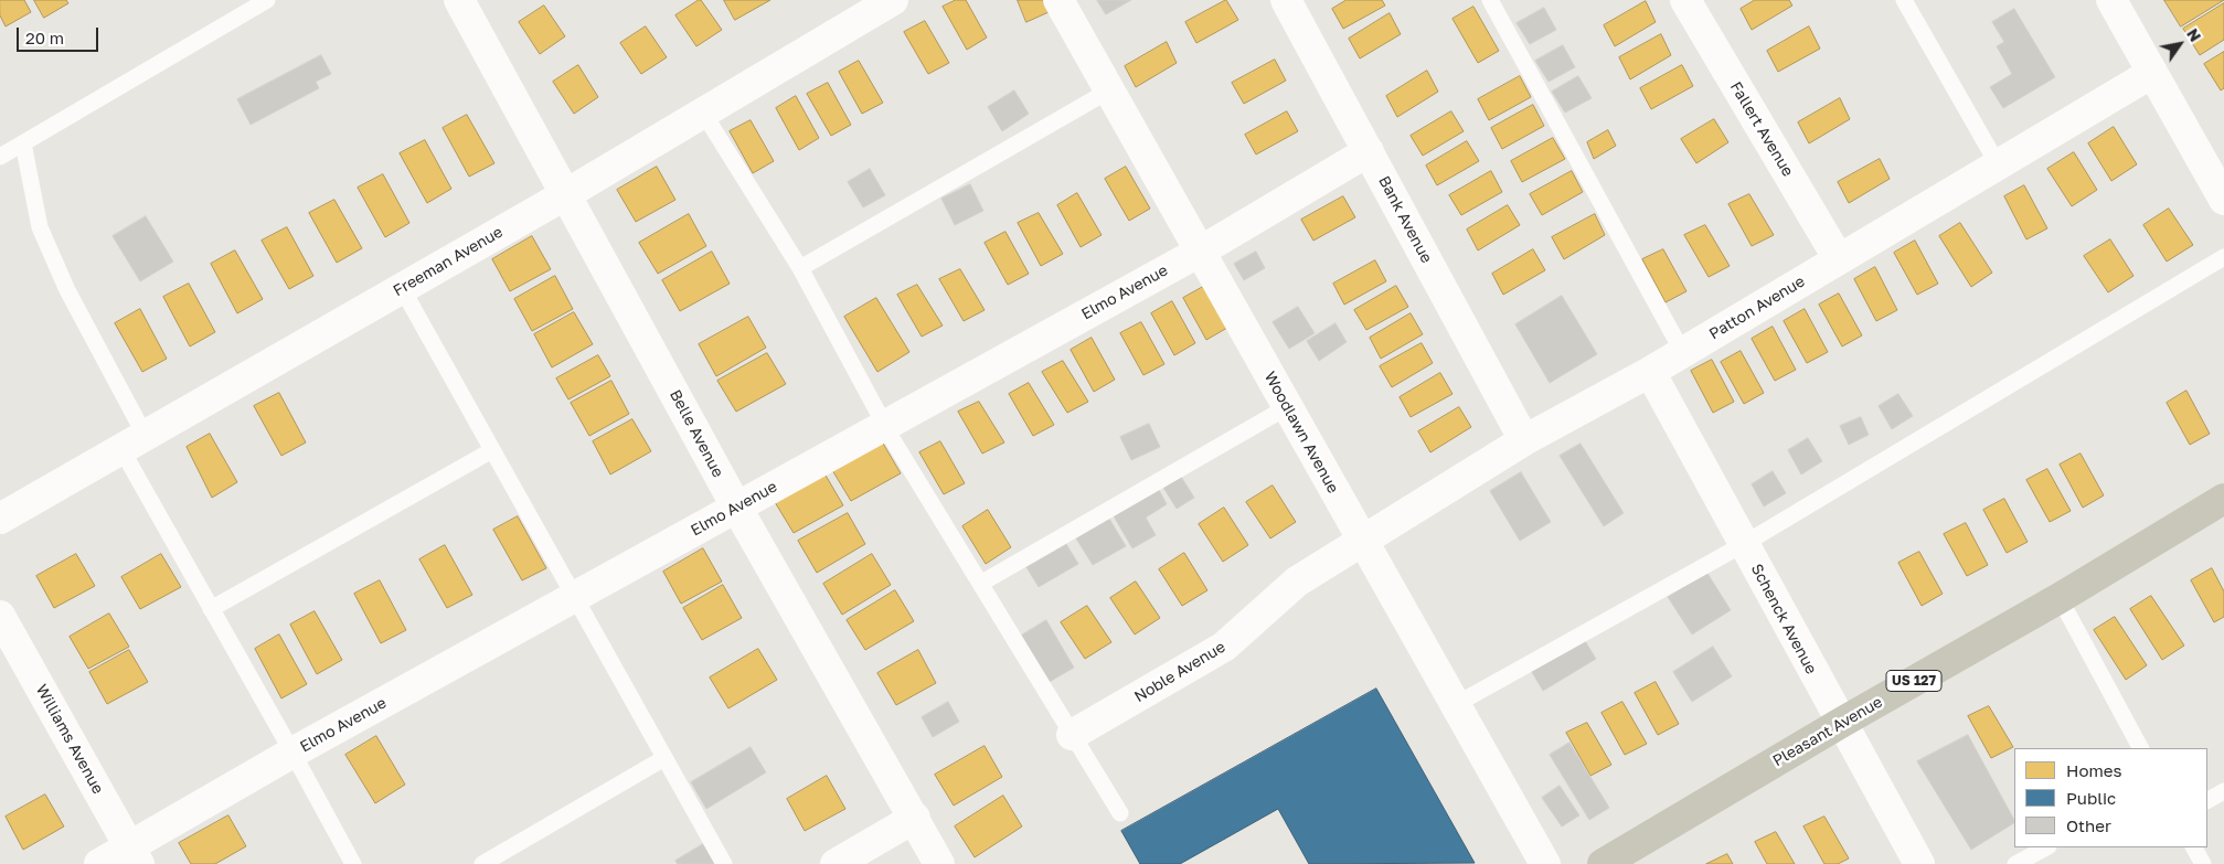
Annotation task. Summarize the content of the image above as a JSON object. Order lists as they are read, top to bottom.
{
  "streets": {
    "main road": ["US 127", "Pleasant Avenue"],
    "street": [
      "Fallert Avenue",
      "Bank Avenue",
      "Freeman Avenue",
      "Elmo Avenue",
      "Patton Avenue",
      "Woodlawn Avenue",
      "Belle Avenue",
      "Schenck Avenue",
      "Noble Avenue",
      "Williams Avenue"
    ]
  },
  "crossings": [
    ["Fallert Avenue", "Patton Avenue"],
    ["Bank Avenue", "Elmo Avenue"],
    ["Bank Avenue", "Patton Avenue"],
    ["Freeman Avenue", "Belle Avenue"],
    ["Elmo Avenue", "Woodlawn Avenue"],
    ["Elmo Avenue", "Belle Avenue"],
    ["Elmo Avenue", "Williams Avenue"],
    ["Patton Avenue", "Woodlawn Avenue"],
    ["Patton Avenue", "Schenck Avenue"],
    ["Patton Avenue", "Noble Avenue"],
    ["Woodlawn Avenue", "Noble Avenue"],
    ["Schenck Avenue", "Pleasant Avenue"]
  ],
  "legend": ["Homes", "Public", "Other"],
  "scale_bar": "20 m",
  "north": "top right"
}
